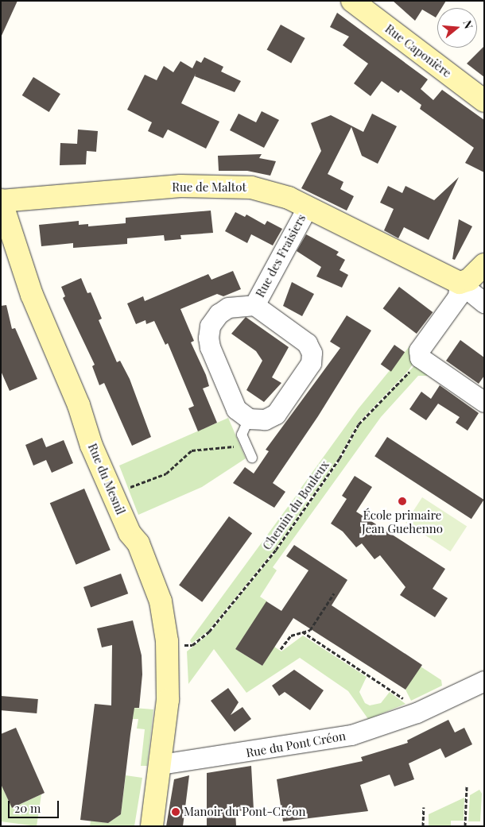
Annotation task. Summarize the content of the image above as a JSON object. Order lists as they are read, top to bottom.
{
  "streets": {
    "street": [
      "Rue Caponière",
      "Rue de Maltot",
      "Rue des Fraisiers",
      "Rue du Mesnil",
      "Rue du Pont Créon"
    ],
    "path": ["Chemin du Bouleux"]
  },
  "crossings": [
    ["Rue de Maltot", "Rue des Fraisiers"],
    ["Rue de Maltot", "Rue du Mesnil"],
    ["Rue du Mesnil", "Rue du Pont Créon"]
  ],
  "places": ["École primaire Jean Guehenno", "Manoir du Pont-Créon"],
  "scale_bar": "20 m",
  "north": "right"
}
